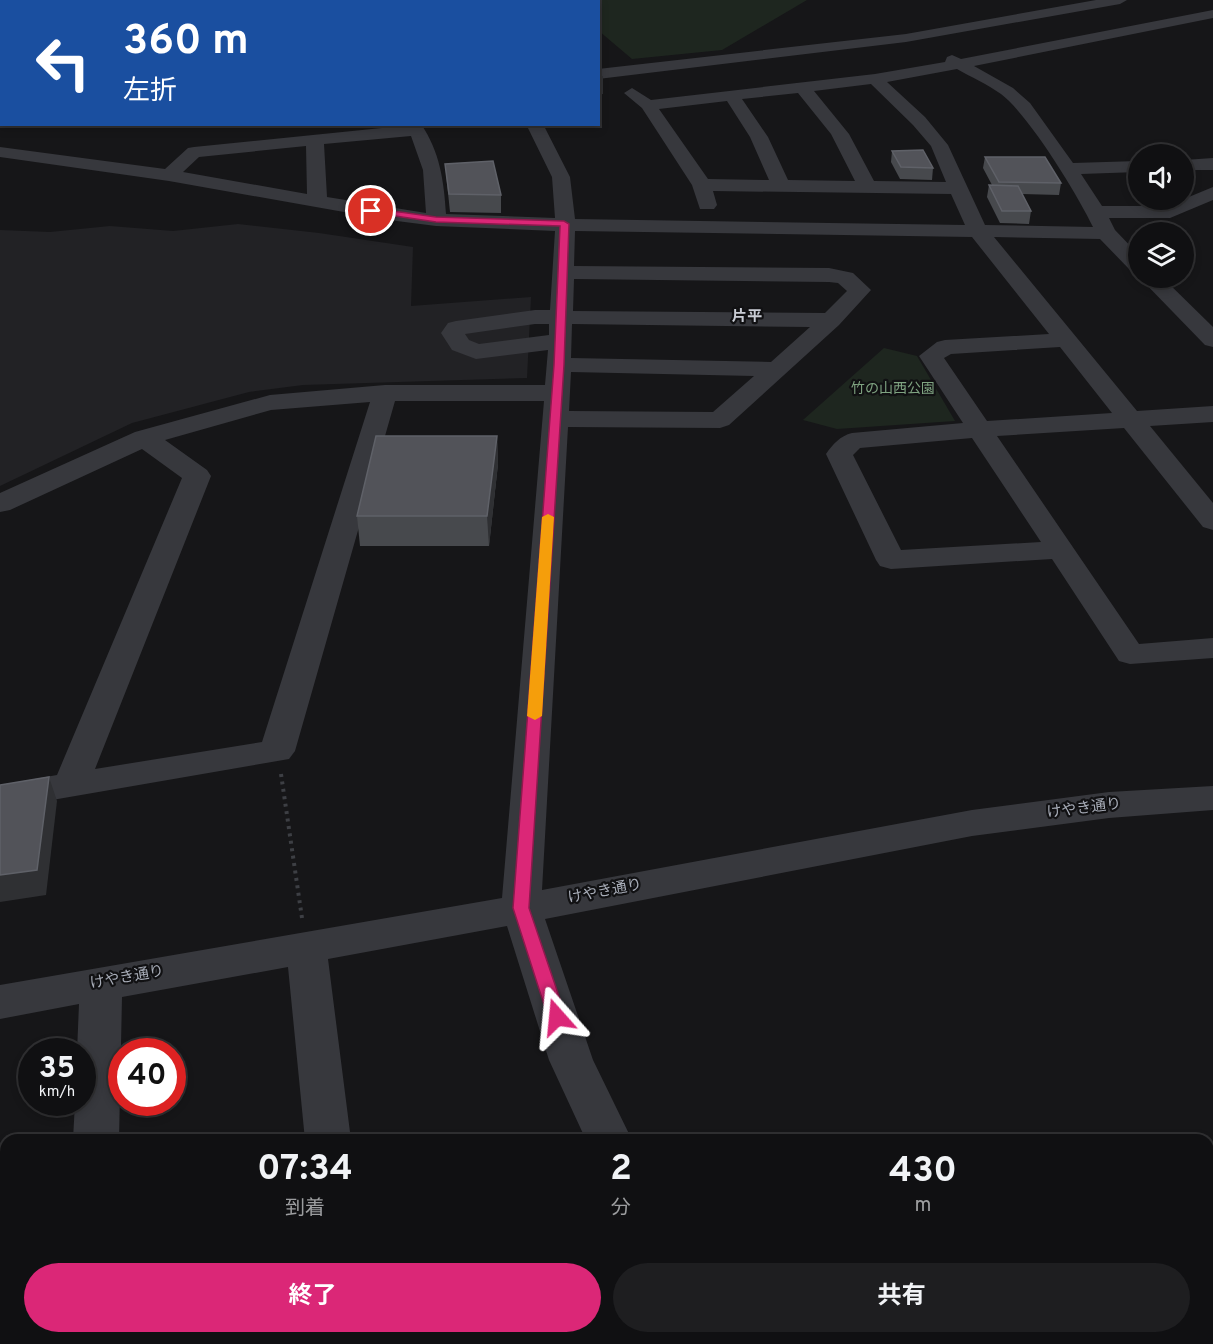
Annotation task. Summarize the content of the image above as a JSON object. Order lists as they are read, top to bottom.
{
  "streets": {
    "street": ["けやき通り"]
  },
  "districts": ["片平"],
  "parks": ["竹の山西公園"],
  "page": {
    "turn": ["360 m", "左折"],
    "speed": "35 km/h",
    "limit": "40",
    "eta": [
      "07:34",
      "到着",
      "2",
      "分",
      "430",
      "m"
    ],
    "buttons": ["終了", "共有"]
  }
}
